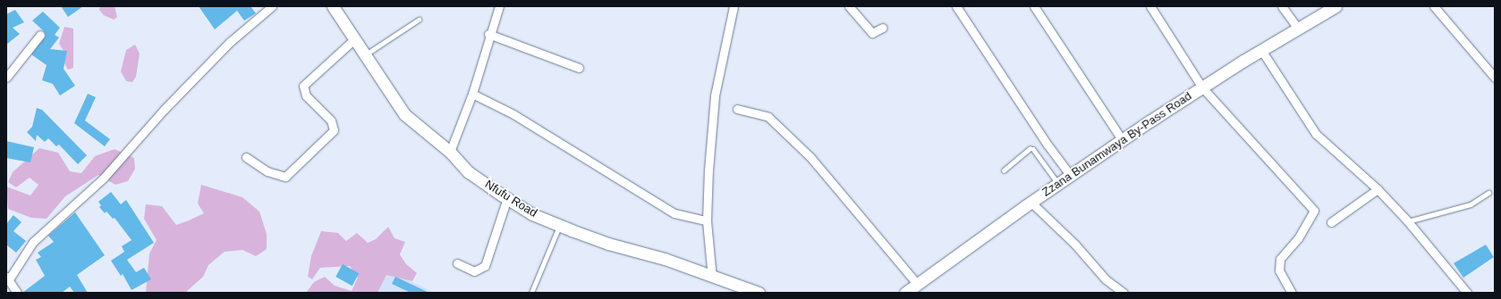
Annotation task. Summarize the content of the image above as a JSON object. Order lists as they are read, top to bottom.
{
  "streets": {
    "street": ["Zzana Bunamwaya By-Pass Road", "Nfufu Road"]
  }
}
